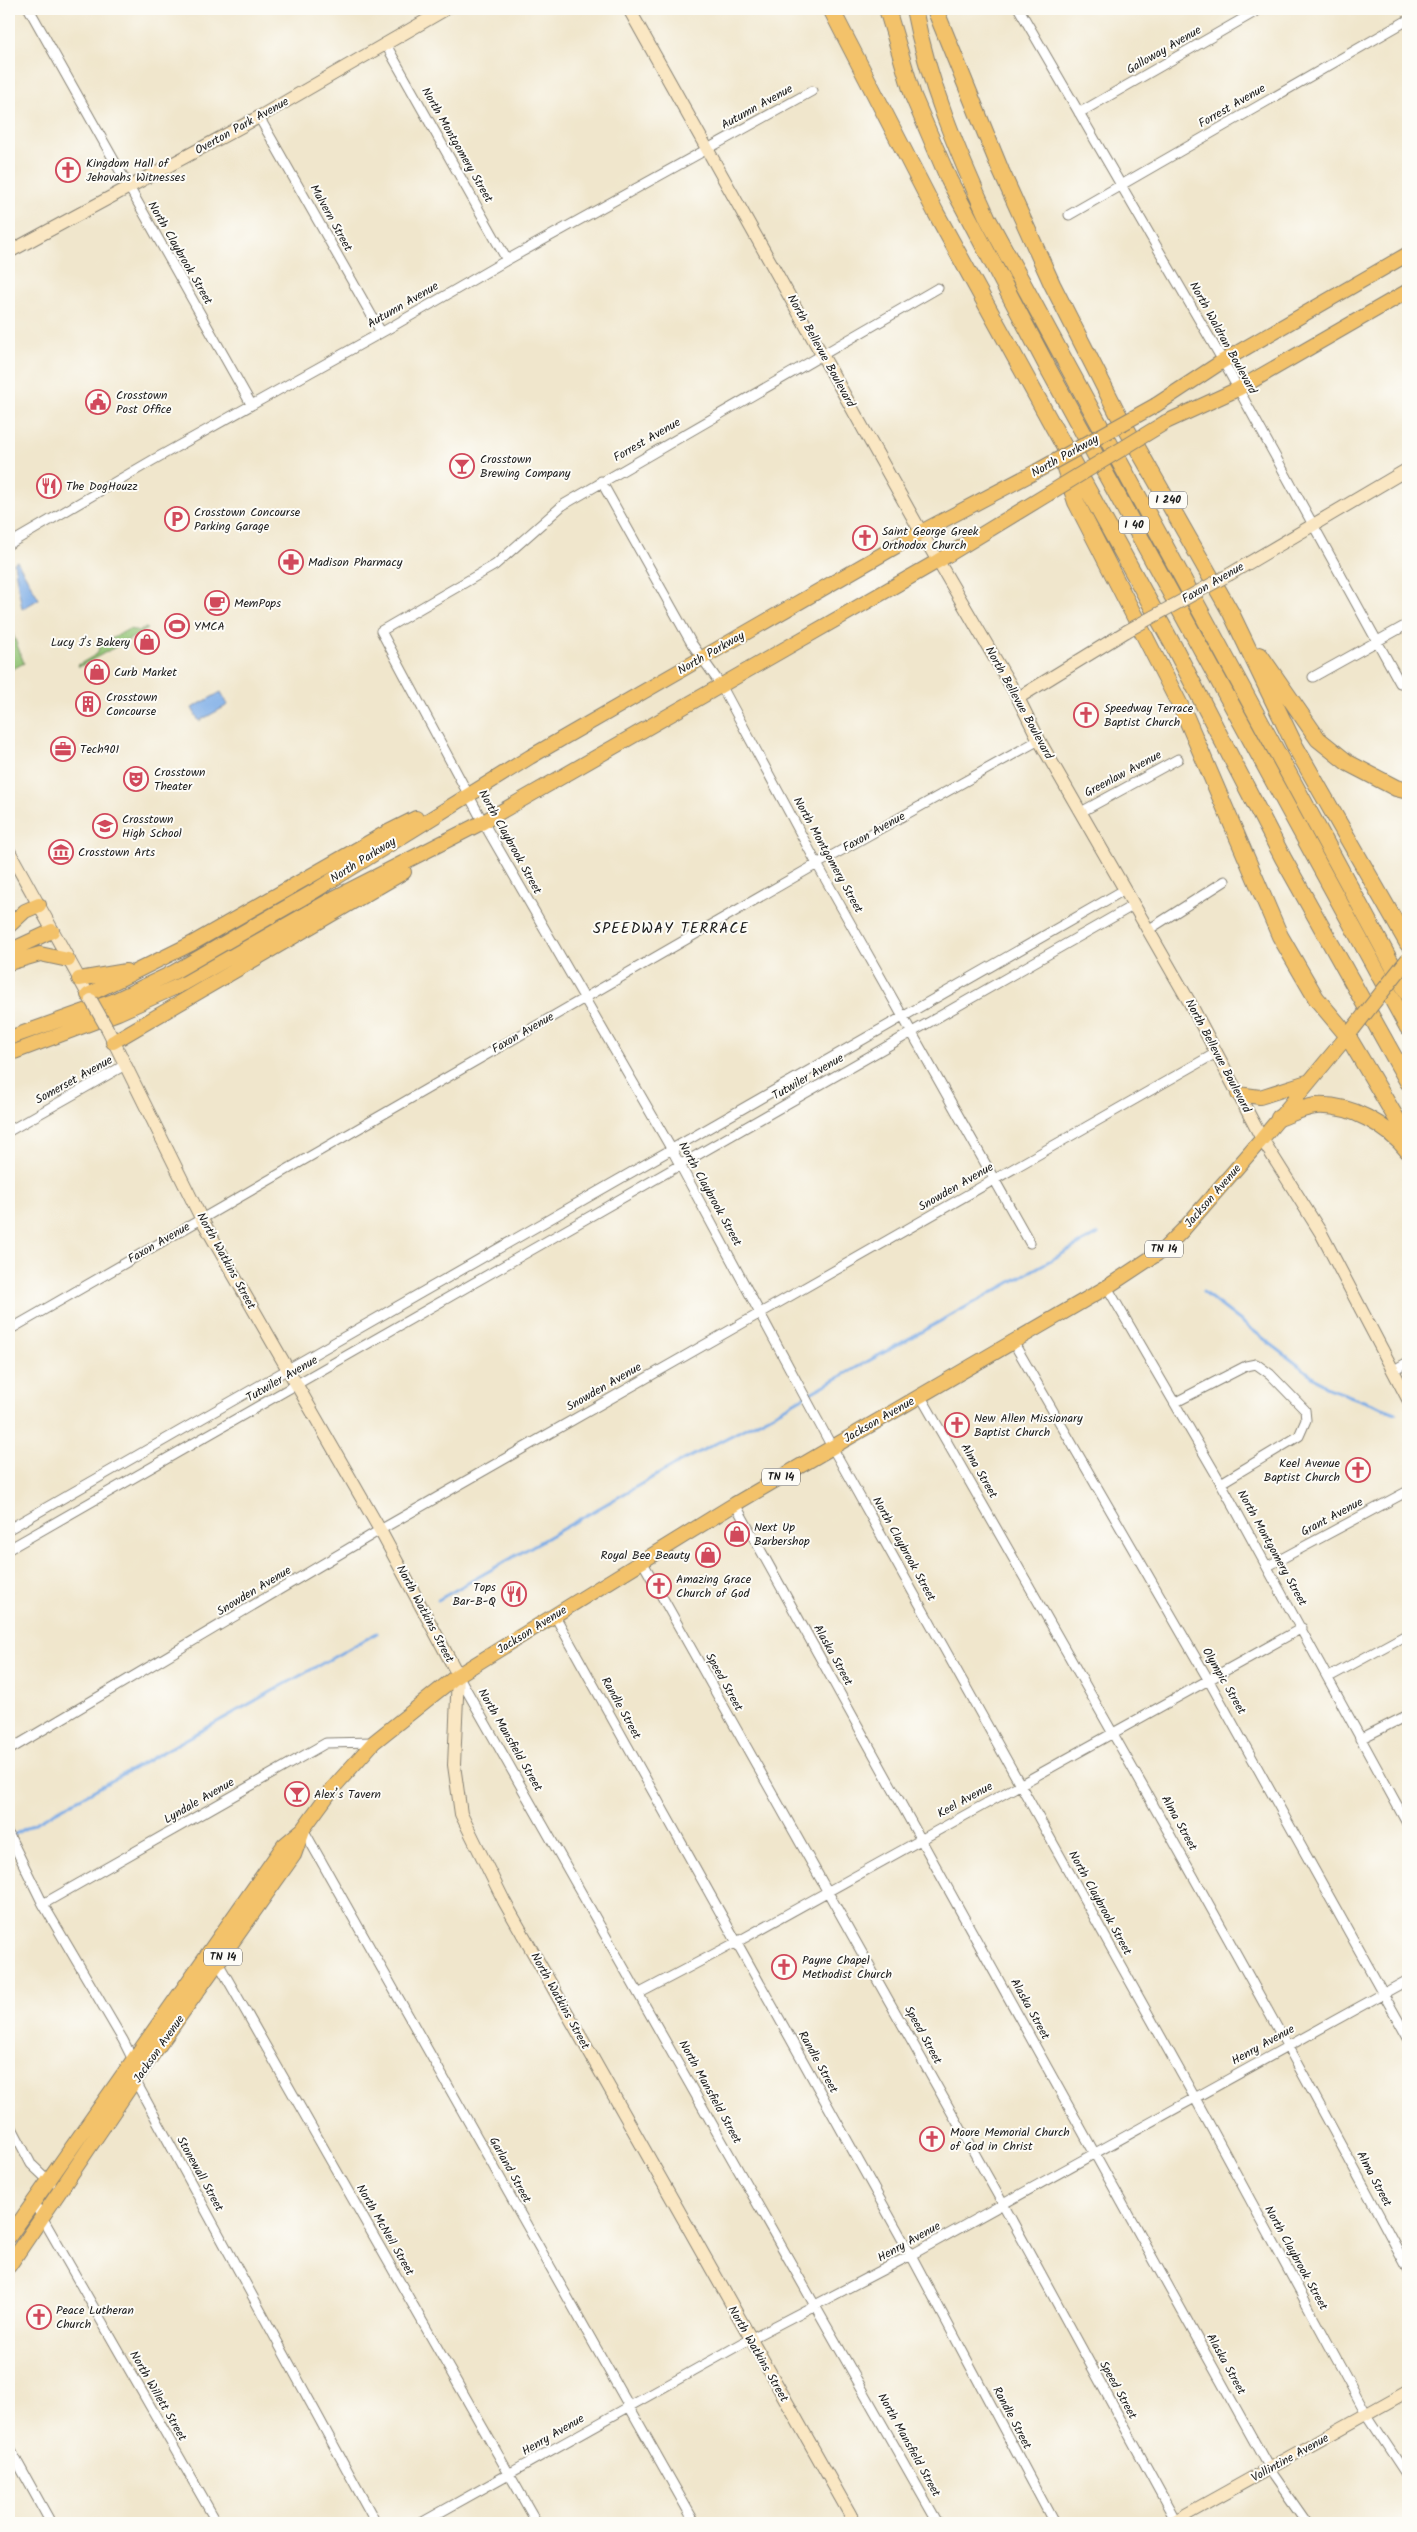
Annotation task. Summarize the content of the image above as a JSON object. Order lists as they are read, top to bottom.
{
  "streets": {
    "highway": ["I 240", "I 40"],
    "main road": ["North Parkway", "Jackson Avenue", "TN 14"],
    "street": [
      "Galloway Avenue",
      "Forrest Avenue",
      "Autumn Avenue",
      "Overton Park Avenue",
      "North Montgomery Street",
      "Malvern Street",
      "North Claybrook Street",
      "North Waldran Boulevard",
      "North Bellevue Boulevard",
      "Faxon Avenue",
      "Greenlaw Avenue",
      "Tutwiler Avenue",
      "Somerset Avenue",
      "Snowden Avenue",
      "North Watkins Street",
      "Alma Street",
      "Grant Avenue",
      "Alaska Street",
      "Olympic Street",
      "Speed Street",
      "Randle Street",
      "North Mansfield Street",
      "Keel Avenue",
      "Lyndale Avenue",
      "Henry Avenue",
      "Garland Street",
      "Stonewall Street",
      "North McNeil Street",
      "North Willett Street",
      "Vollintine Avenue"
    ]
  },
  "crossings": [
    ["Galloway Avenue", "North Waldran Boulevard"],
    ["Forrest Avenue", "North Montgomery Street"],
    ["Forrest Avenue", "North Claybrook Street"],
    ["Forrest Avenue", "North Waldran Boulevard"],
    ["Forrest Avenue", "North Bellevue Boulevard"],
    ["Autumn Avenue", "North Montgomery Street"],
    ["Autumn Avenue", "Malvern Street"],
    ["Autumn Avenue", "North Claybrook Street"],
    ["Autumn Avenue", "North Bellevue Boulevard"],
    ["Overton Park Avenue", "North Montgomery Street"],
    ["Overton Park Avenue", "Malvern Street"],
    ["Overton Park Avenue", "North Claybrook Street"],
    ["North Montgomery Street", "North Parkway"],
    ["North Montgomery Street", "Faxon Avenue"],
    ["North Montgomery Street", "Tutwiler Avenue"],
    ["North Montgomery Street", "Snowden Avenue"],
    ["North Montgomery Street", "Jackson Avenue"],
    ["North Montgomery Street", "Grant Avenue"],
    ["North Montgomery Street", "Keel Avenue"],
    ["North Claybrook Street", "North Parkway"],
    ["North Claybrook Street", "Faxon Avenue"],
    ["North Claybrook Street", "Tutwiler Avenue"],
    ["North Claybrook Street", "Snowden Avenue"],
    ["North Claybrook Street", "Jackson Avenue"],
    ["North Claybrook Street", "Keel Avenue"],
    ["North Claybrook Street", "Henry Avenue"],
    ["North Claybrook Street", "Vollintine Avenue"],
    ["North Waldran Boulevard", "North Parkway"],
    ["North Waldran Boulevard", "Faxon Avenue"],
    ["North Bellevue Boulevard", "North Parkway"],
    ["North Bellevue Boulevard", "Faxon Avenue"],
    ["North Bellevue Boulevard", "Greenlaw Avenue"],
    ["North Bellevue Boulevard", "Tutwiler Avenue"],
    ["North Bellevue Boulevard", "Snowden Avenue"],
    ["North Bellevue Boulevard", "Jackson Avenue"],
    ["Faxon Avenue", "North Watkins Street"],
    ["Tutwiler Avenue", "North Watkins Street"],
    ["Somerset Avenue", "North Watkins Street"],
    ["Snowden Avenue", "North Watkins Street"],
    ["Jackson Avenue", "North Watkins Street"],
    ["Jackson Avenue", "Alma Street"],
    ["Jackson Avenue", "Alaska Street"],
    ["Jackson Avenue", "Olympic Street"],
    ["Jackson Avenue", "Speed Street"],
    ["Jackson Avenue", "Randle Street"],
    ["Jackson Avenue", "North Mansfield Street"],
    ["Jackson Avenue", "Lyndale Avenue"],
    ["Jackson Avenue", "Garland Street"],
    ["Jackson Avenue", "Stonewall Street"],
    ["Jackson Avenue", "North McNeil Street"],
    ["Jackson Avenue", "North Willett Street"],
    ["North Watkins Street", "North Mansfield Street"],
    ["North Watkins Street", "Henry Avenue"],
    ["Alma Street", "Keel Avenue"],
    ["Alma Street", "Henry Avenue"],
    ["Alaska Street", "Keel Avenue"],
    ["Alaska Street", "Henry Avenue"],
    ["Alaska Street", "Vollintine Avenue"],
    ["Olympic Street", "Keel Avenue"],
    ["Olympic Street", "Henry Avenue"],
    ["Speed Street", "Keel Avenue"],
    ["Speed Street", "Henry Avenue"],
    ["Speed Street", "Vollintine Avenue"],
    ["Randle Street", "Keel Avenue"],
    ["Randle Street", "Henry Avenue"],
    ["North Mansfield Street", "Keel Avenue"],
    ["North Mansfield Street", "Henry Avenue"],
    ["Lyndale Avenue", "Stonewall Street"],
    ["Henry Avenue", "Garland Street"],
    ["Henry Avenue", "North McNeil Street"]
  ],
  "districts": ["SPEEDWAY TERRACE"],
  "places": {
    "church": [
      "Kingdom Hall of Jehovahs Witnesses",
      "Saint George Greek Orthodox Church",
      "Speedway Terrace Baptist Church",
      "New Allen Missionary Baptist Church",
      "Keel Avenue Baptist Church",
      "Amazing Grace Church of God",
      "Payne Chapel Methodist Church",
      "Moore Memorial Church of God in Christ",
      "Peace Lutheran Church"
    ],
    "public building": ["Crosstown Post Office"],
    "bar": ["Crosstown Brewing Company", "Alex’s Tavern"],
    "restaurant": ["The DogHouzz", "Tops Bar-B-Q"],
    "parking": ["Crosstown Concourse Parking Garage"],
    "pharmacy": ["Madison Pharmacy"],
    "cafe": ["MemPops"],
    "sports": ["YMCA"],
    "shop": [
      "Lucy J's Bakery",
      "Curb Market",
      "Next Up Barbershop",
      "Royal Bee Beauty"
    ],
    "building": ["Crosstown Concourse"],
    "office": ["Tech901"],
    "theatre": ["Crosstown Theater"],
    "school or university": ["Crosstown High School"],
    "museum": ["Crosstown Arts"]
  }
}
